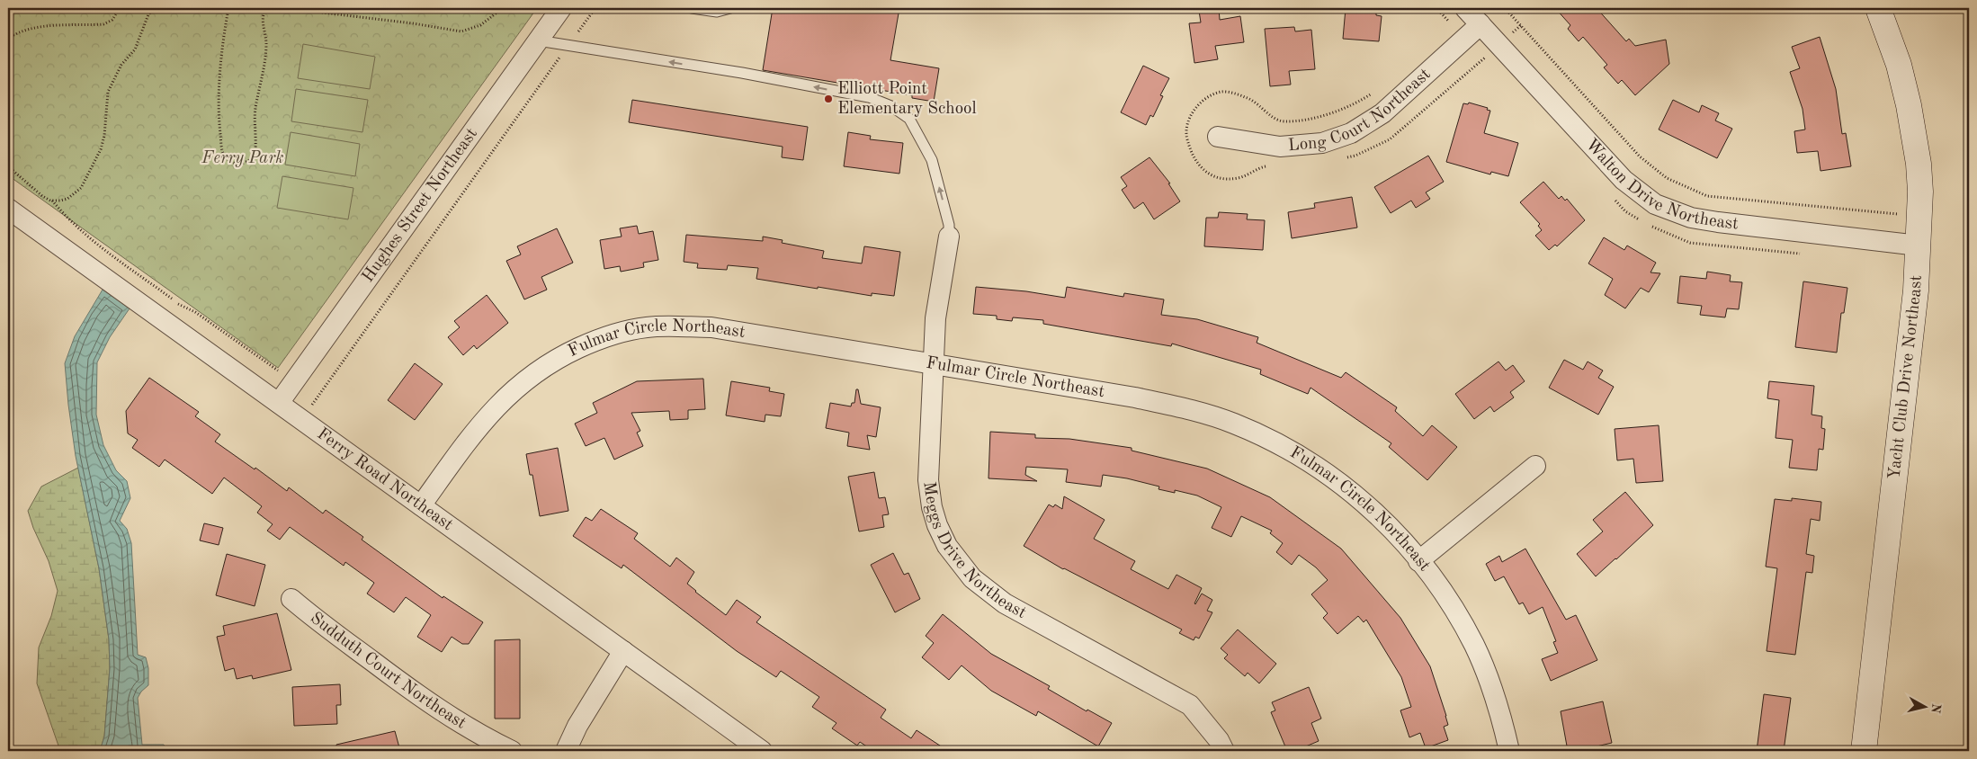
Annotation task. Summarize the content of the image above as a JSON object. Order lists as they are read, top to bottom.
{
  "streets": {
    "street": [
      "Long Court Northeast",
      "Walton Drive Northeast",
      "Hughes Street Northeast",
      "Fulmar Circle Northeast",
      "Yacht Club Drive Northeast",
      "Ferry Road Northeast",
      "Meggs Drive Northeast",
      "Sudduth Court Northeast"
    ]
  },
  "crossings": [
    ["Long Court Northeast", "Walton Drive Northeast"],
    ["Walton Drive Northeast", "Yacht Club Drive Northeast"],
    ["Hughes Street Northeast", "Ferry Road Northeast"],
    ["Fulmar Circle Northeast", "Ferry Road Northeast"],
    ["Fulmar Circle Northeast", "Meggs Drive Northeast"]
  ],
  "parks": ["Ferry Park"],
  "places": ["Elliott Point Elementary School"],
  "north": "right"
}
